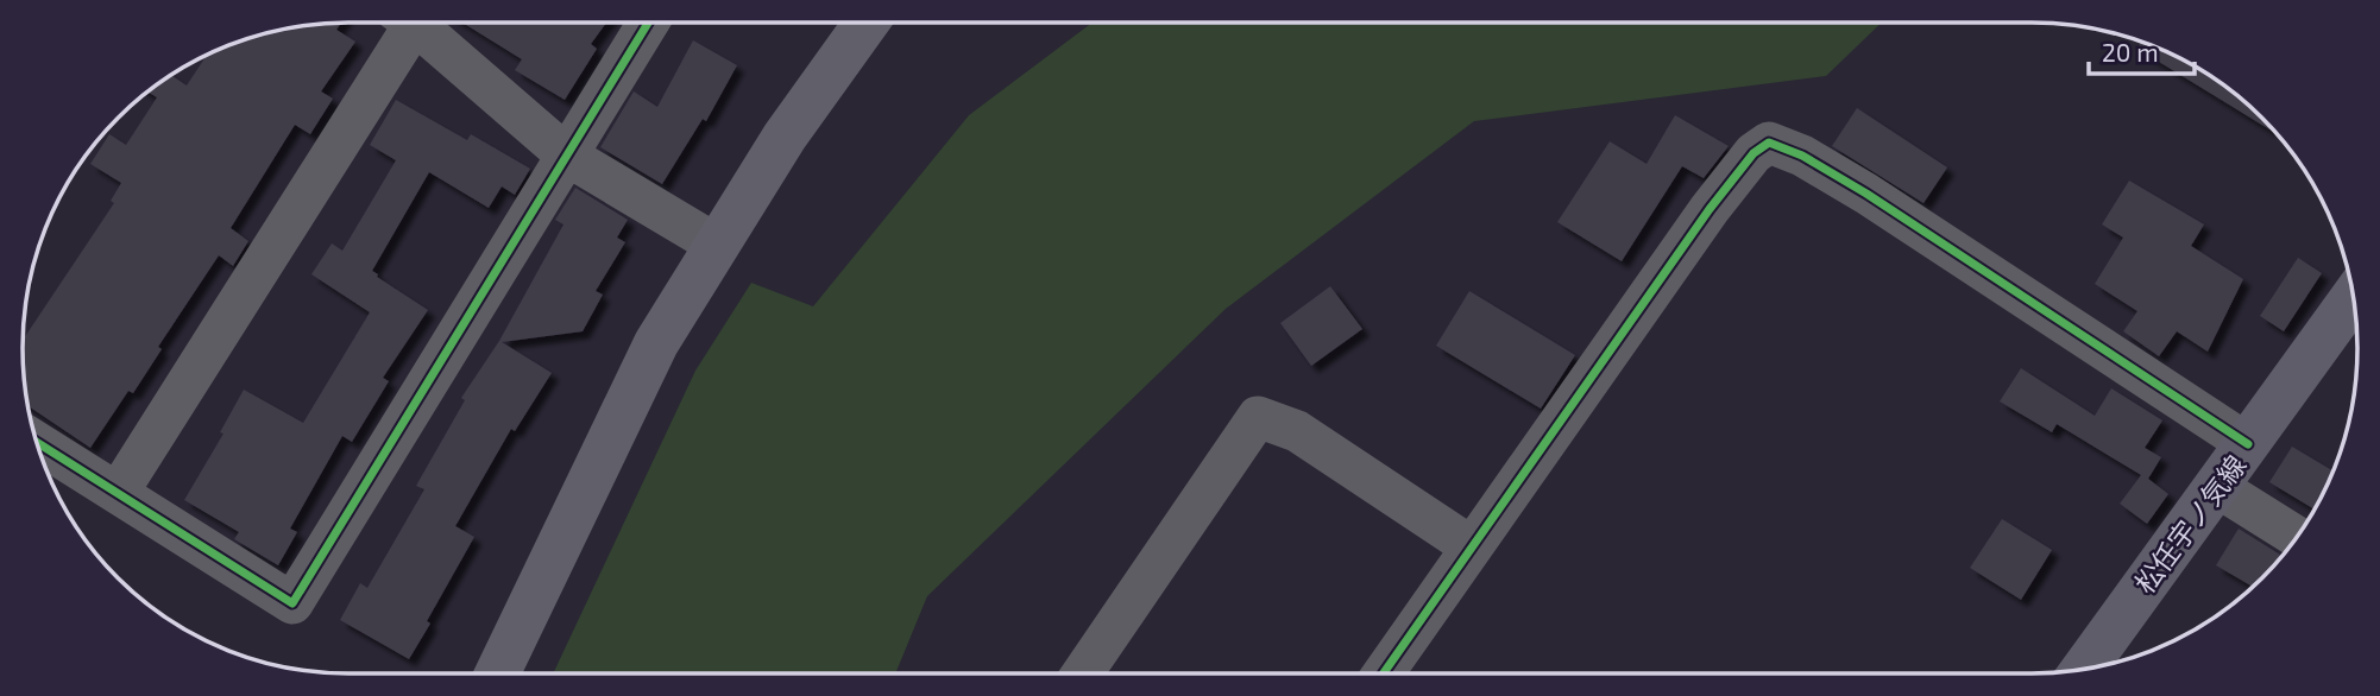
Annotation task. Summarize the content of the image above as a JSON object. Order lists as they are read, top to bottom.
{
  "streets": {
    "main road": ["松任宇ノ気線"]
  },
  "scale_bar": "20 m"
}
